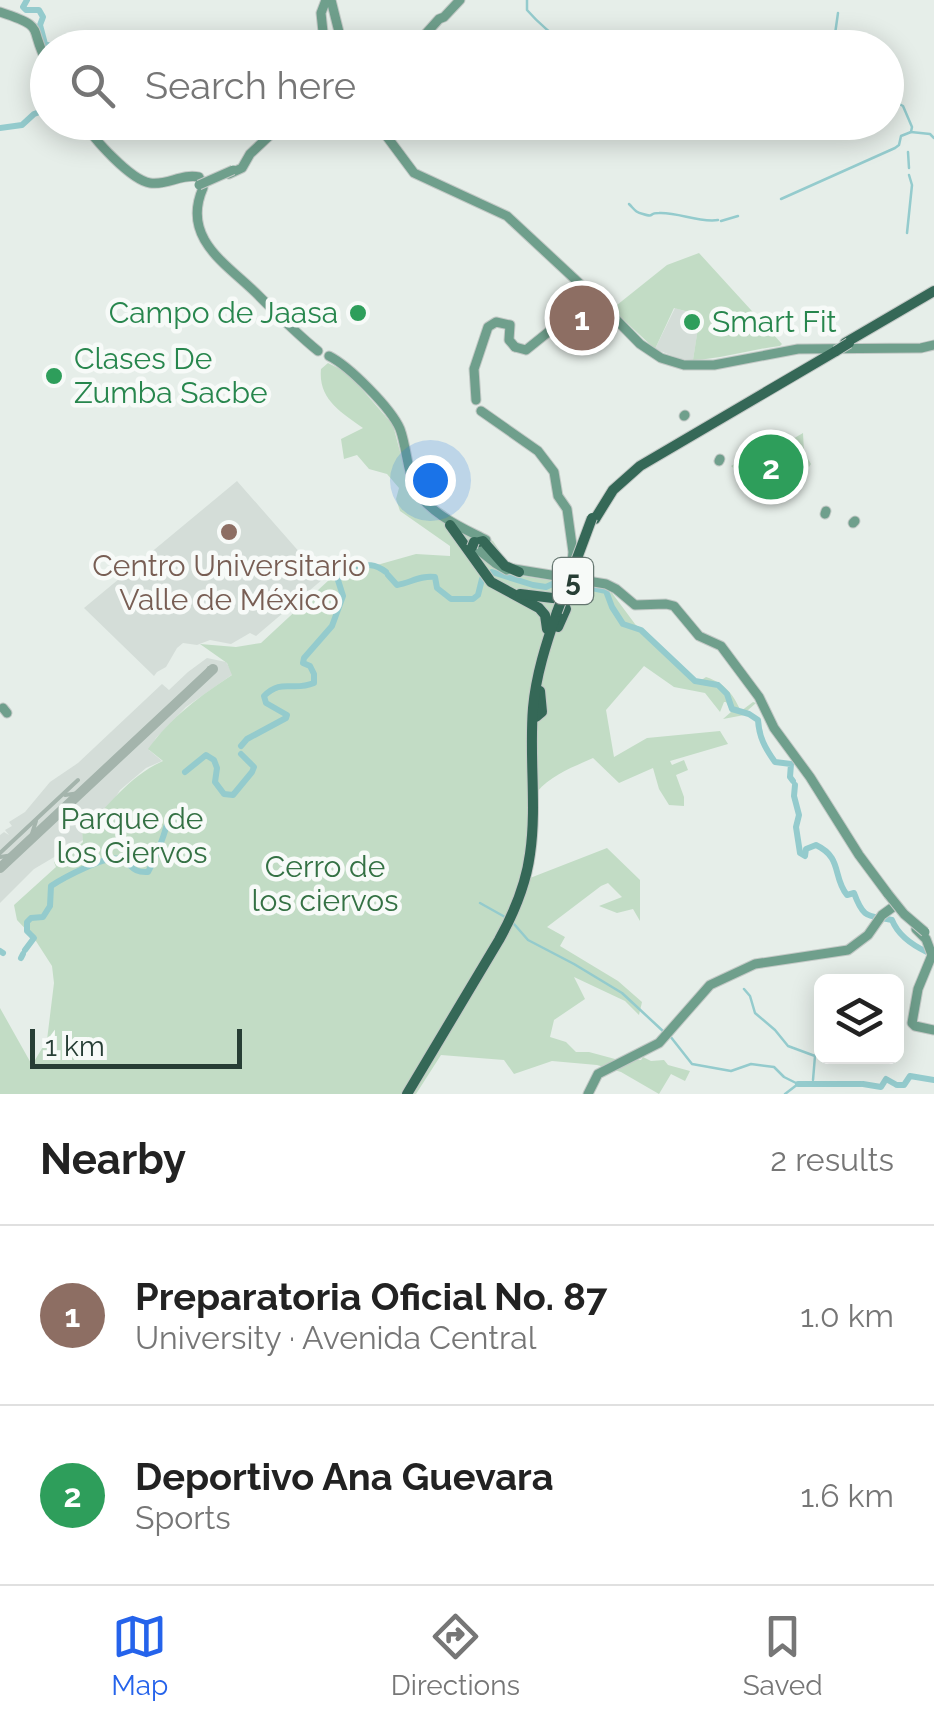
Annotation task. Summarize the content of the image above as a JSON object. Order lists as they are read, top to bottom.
{
  "streets": {
    "main road": ["5"]
  },
  "parks": ["Parque de los Ciervos", "Cerro de los ciervos"],
  "places": [
    "Campo de Jaasa",
    "Smart Fit",
    "Clases De Zumba Sacbe",
    "Centro Universitario Valle de México"
  ],
  "scale_bar": "1 km",
  "page": {
    "search": "Search here",
    "pins": ["1", "2"],
    "scale": "1 km",
    "heading": ["Nearby", "2 results"],
    "list": [
      {
        "mark": "1",
        "name": "Preparatoria Oficial No. 87",
        "note": "University · Avenida Central",
        "value": "1.0 km"
      },
      {
        "mark": "2",
        "name": "Deportivo Ana Guevara",
        "note": "Sports",
        "value": "1.6 km"
      }
    ],
    "nav": ["Map", "Directions", "Saved"]
  }
}
